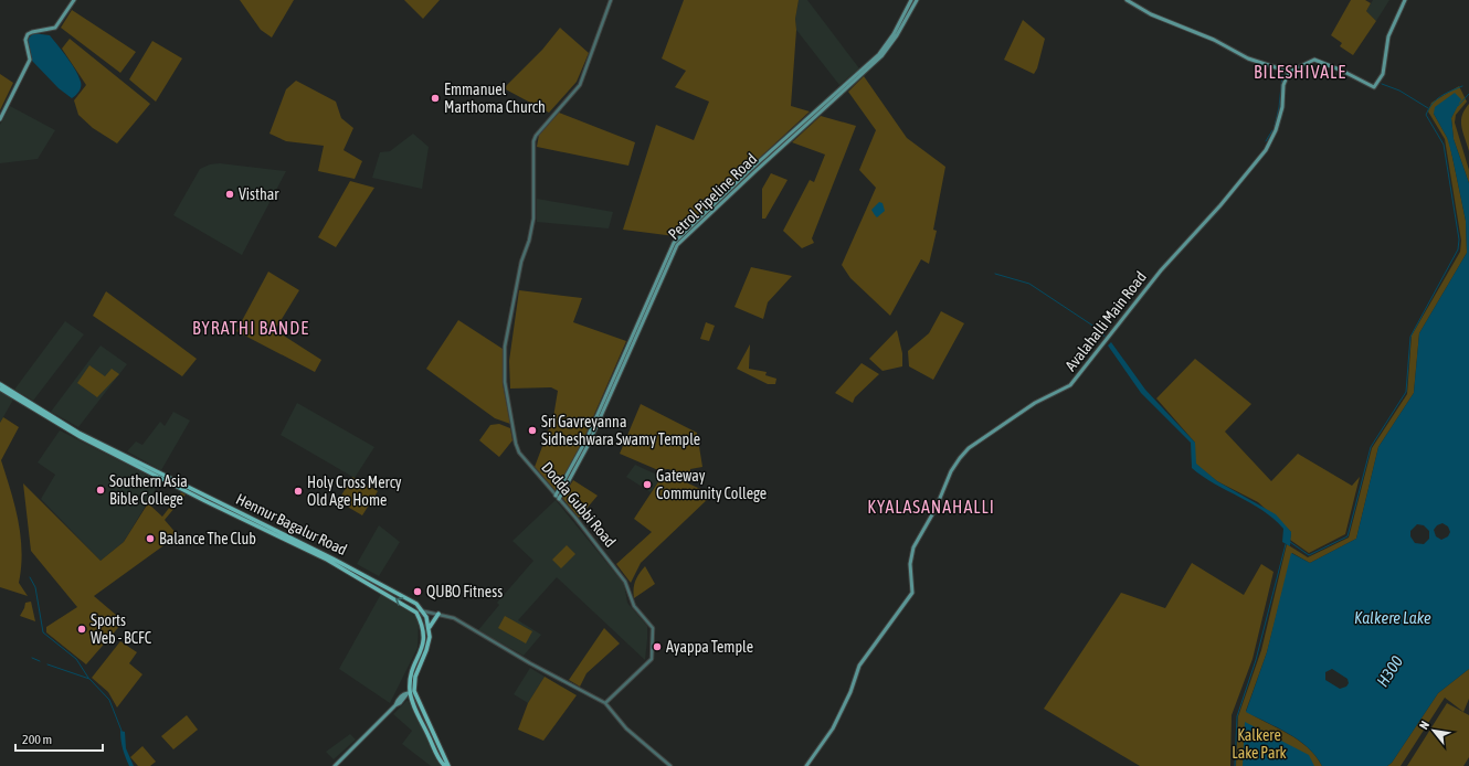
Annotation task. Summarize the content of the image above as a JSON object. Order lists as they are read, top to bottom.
{
  "streets": {
    "main road": ["Petrol Pipeline Road", "Avalahalli Main Road", "Hennur Bagalur Road"],
    "street": ["Dodda Gubbi Road"]
  },
  "crossings": [
    ["Petrol Pipeline Road", "Dodda Gubbi Road"]
  ],
  "districts": ["BILESHIVALE", "BYRATHI BANDE", "KYALASANAHALLI"],
  "water": ["Kalkere Lake", "H300"],
  "parks": ["Kalkere Lake Park"],
  "places": [
    "Emmanuel Marthoma Church",
    "Visthar",
    "Sri Gavreyanna Sidheshwara Swamy Temple",
    "Gateway Community College",
    "Southern Asia Bible College",
    "Holy Cross Mercy Old Age Home",
    "Balance The Club",
    "QUBO Fitness",
    "Sports Web - BCFC",
    "Ayappa Temple"
  ],
  "scale_bar": "200 m",
  "north": "top left"
}
